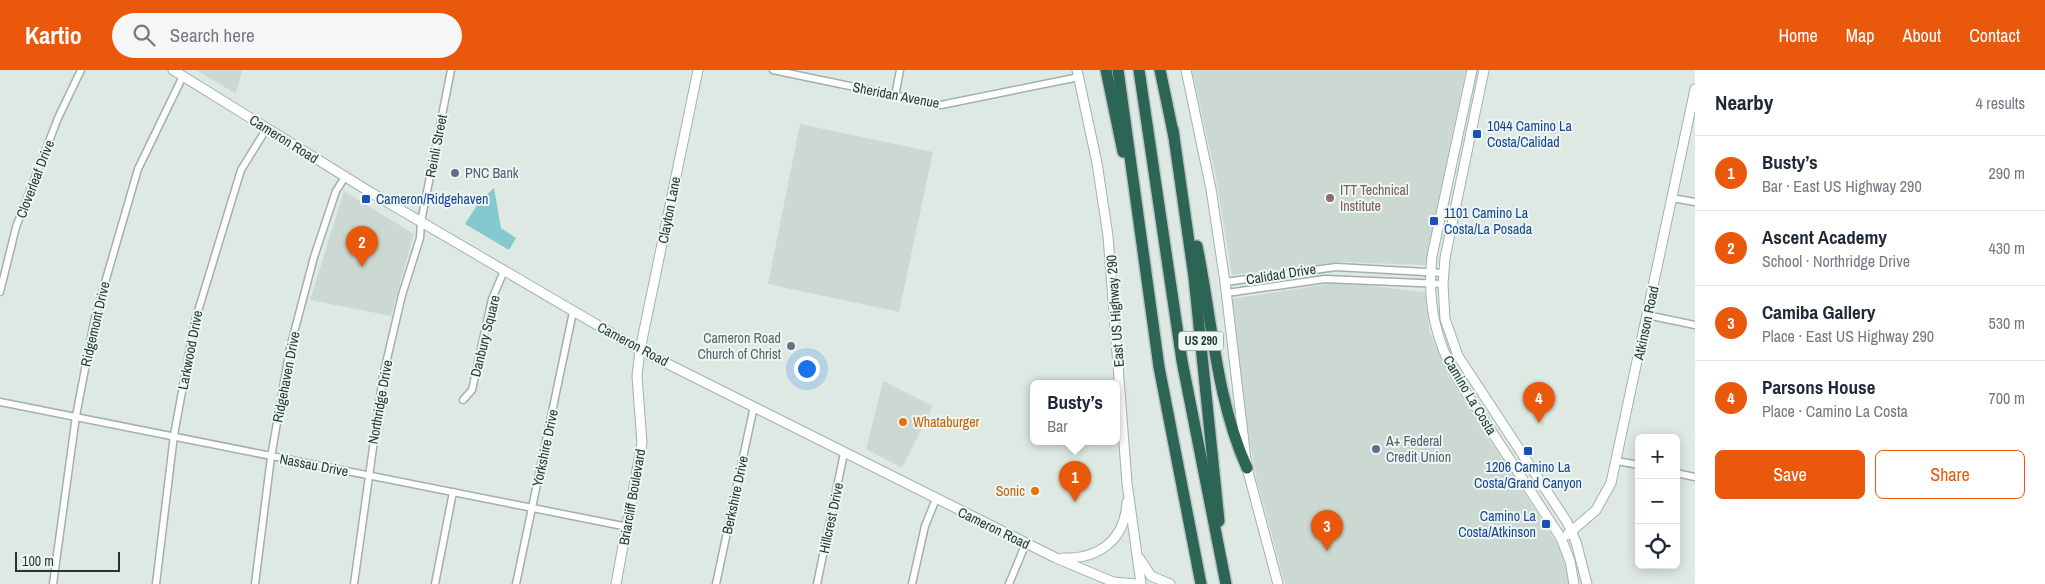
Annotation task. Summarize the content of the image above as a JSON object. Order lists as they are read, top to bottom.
{
  "streets": {
    "highway": ["US 290"],
    "main road": [
      "Cameron Road",
      "Clayton Lane",
      "East US Highway 290",
      "Atkinson Road",
      "Camino La Costa",
      "Briarcliff Boulevard"
    ],
    "street": [
      "Sheridan Avenue",
      "Reinli Street",
      "Cloverleaf Drive",
      "Calidad Drive",
      "Ridgemont Drive",
      "Danbury Square",
      "Larkwood Drive",
      "Ridgehaven Drive",
      "Northridge Drive",
      "Yorkshire Drive",
      "Nassau Drive",
      "Berkshire Drive",
      "Hillcrest Drive"
    ]
  },
  "crossings": [
    ["Sheridan Avenue", "East US Highway 290"],
    ["Cameron Road", "Reinli Street"],
    ["Cameron Road", "Clayton Lane"],
    ["Cameron Road", "Ridgemont Drive"],
    ["Cameron Road", "Danbury Square"],
    ["Cameron Road", "Larkwood Drive"],
    ["Cameron Road", "Ridgehaven Drive"],
    ["Cameron Road", "Northridge Drive"],
    ["Cameron Road", "Yorkshire Drive"],
    ["Cameron Road", "Berkshire Drive"],
    ["Cameron Road", "Briarcliff Boulevard"],
    ["Cameron Road", "Hillcrest Drive"],
    ["Reinli Street", "Northridge Drive"],
    ["Clayton Lane", "Briarcliff Boulevard"],
    ["Calidad Drive", "Camino La Costa"],
    ["Atkinson Road", "Camino La Costa"],
    ["Ridgemont Drive", "Nassau Drive"],
    ["Larkwood Drive", "Nassau Drive"],
    ["Ridgehaven Drive", "Nassau Drive"],
    ["Northridge Drive", "Nassau Drive"],
    ["Yorkshire Drive", "Nassau Drive"],
    ["Nassau Drive", "Briarcliff Boulevard"]
  ],
  "places": {
    "transit": [
      "1044 Camino La Costa/Calidad",
      "Cameron/Ridgehaven",
      "1101 Camino La Costa/La Posada",
      "1206 Camino La Costa/Grand Canyon",
      "Camino La Costa/Atkinson"
    ],
    "other": [
      "PNC Bank",
      "ITT Technical Institute",
      "Cameron Road Church of Christ",
      "Whataburger",
      "A+ Federal Credit Union",
      "Sonic"
    ]
  },
  "scale_bar": "100 m",
  "page": {
    "header": "Kartio",
    "search": "Search here",
    "nav": [
      "Home",
      "Map",
      "About",
      "Contact"
    ],
    "heading": ["Nearby", "4 results"],
    "list": [
      {
        "mark": "1",
        "name": "Busty’s",
        "note": "Bar · East US Highway 290",
        "value": "290 m"
      },
      {
        "mark": "2",
        "name": "Ascent Academy",
        "note": "School · Northridge Drive",
        "value": "430 m"
      },
      {
        "mark": "3",
        "name": "Camiba Gallery",
        "note": "Place · East US Highway 290",
        "value": "530 m"
      },
      {
        "mark": "4",
        "name": "Parsons House",
        "note": "Place · Camino La Costa",
        "value": "700 m"
      }
    ],
    "pins": [
      "2",
      "4",
      "1",
      "3"
    ],
    "popup": ["Busty’s", "Bar"],
    "map_buttons": ["+", "−"],
    "buttons": ["Save", "Share"],
    "scale": "100 m"
  }
}
